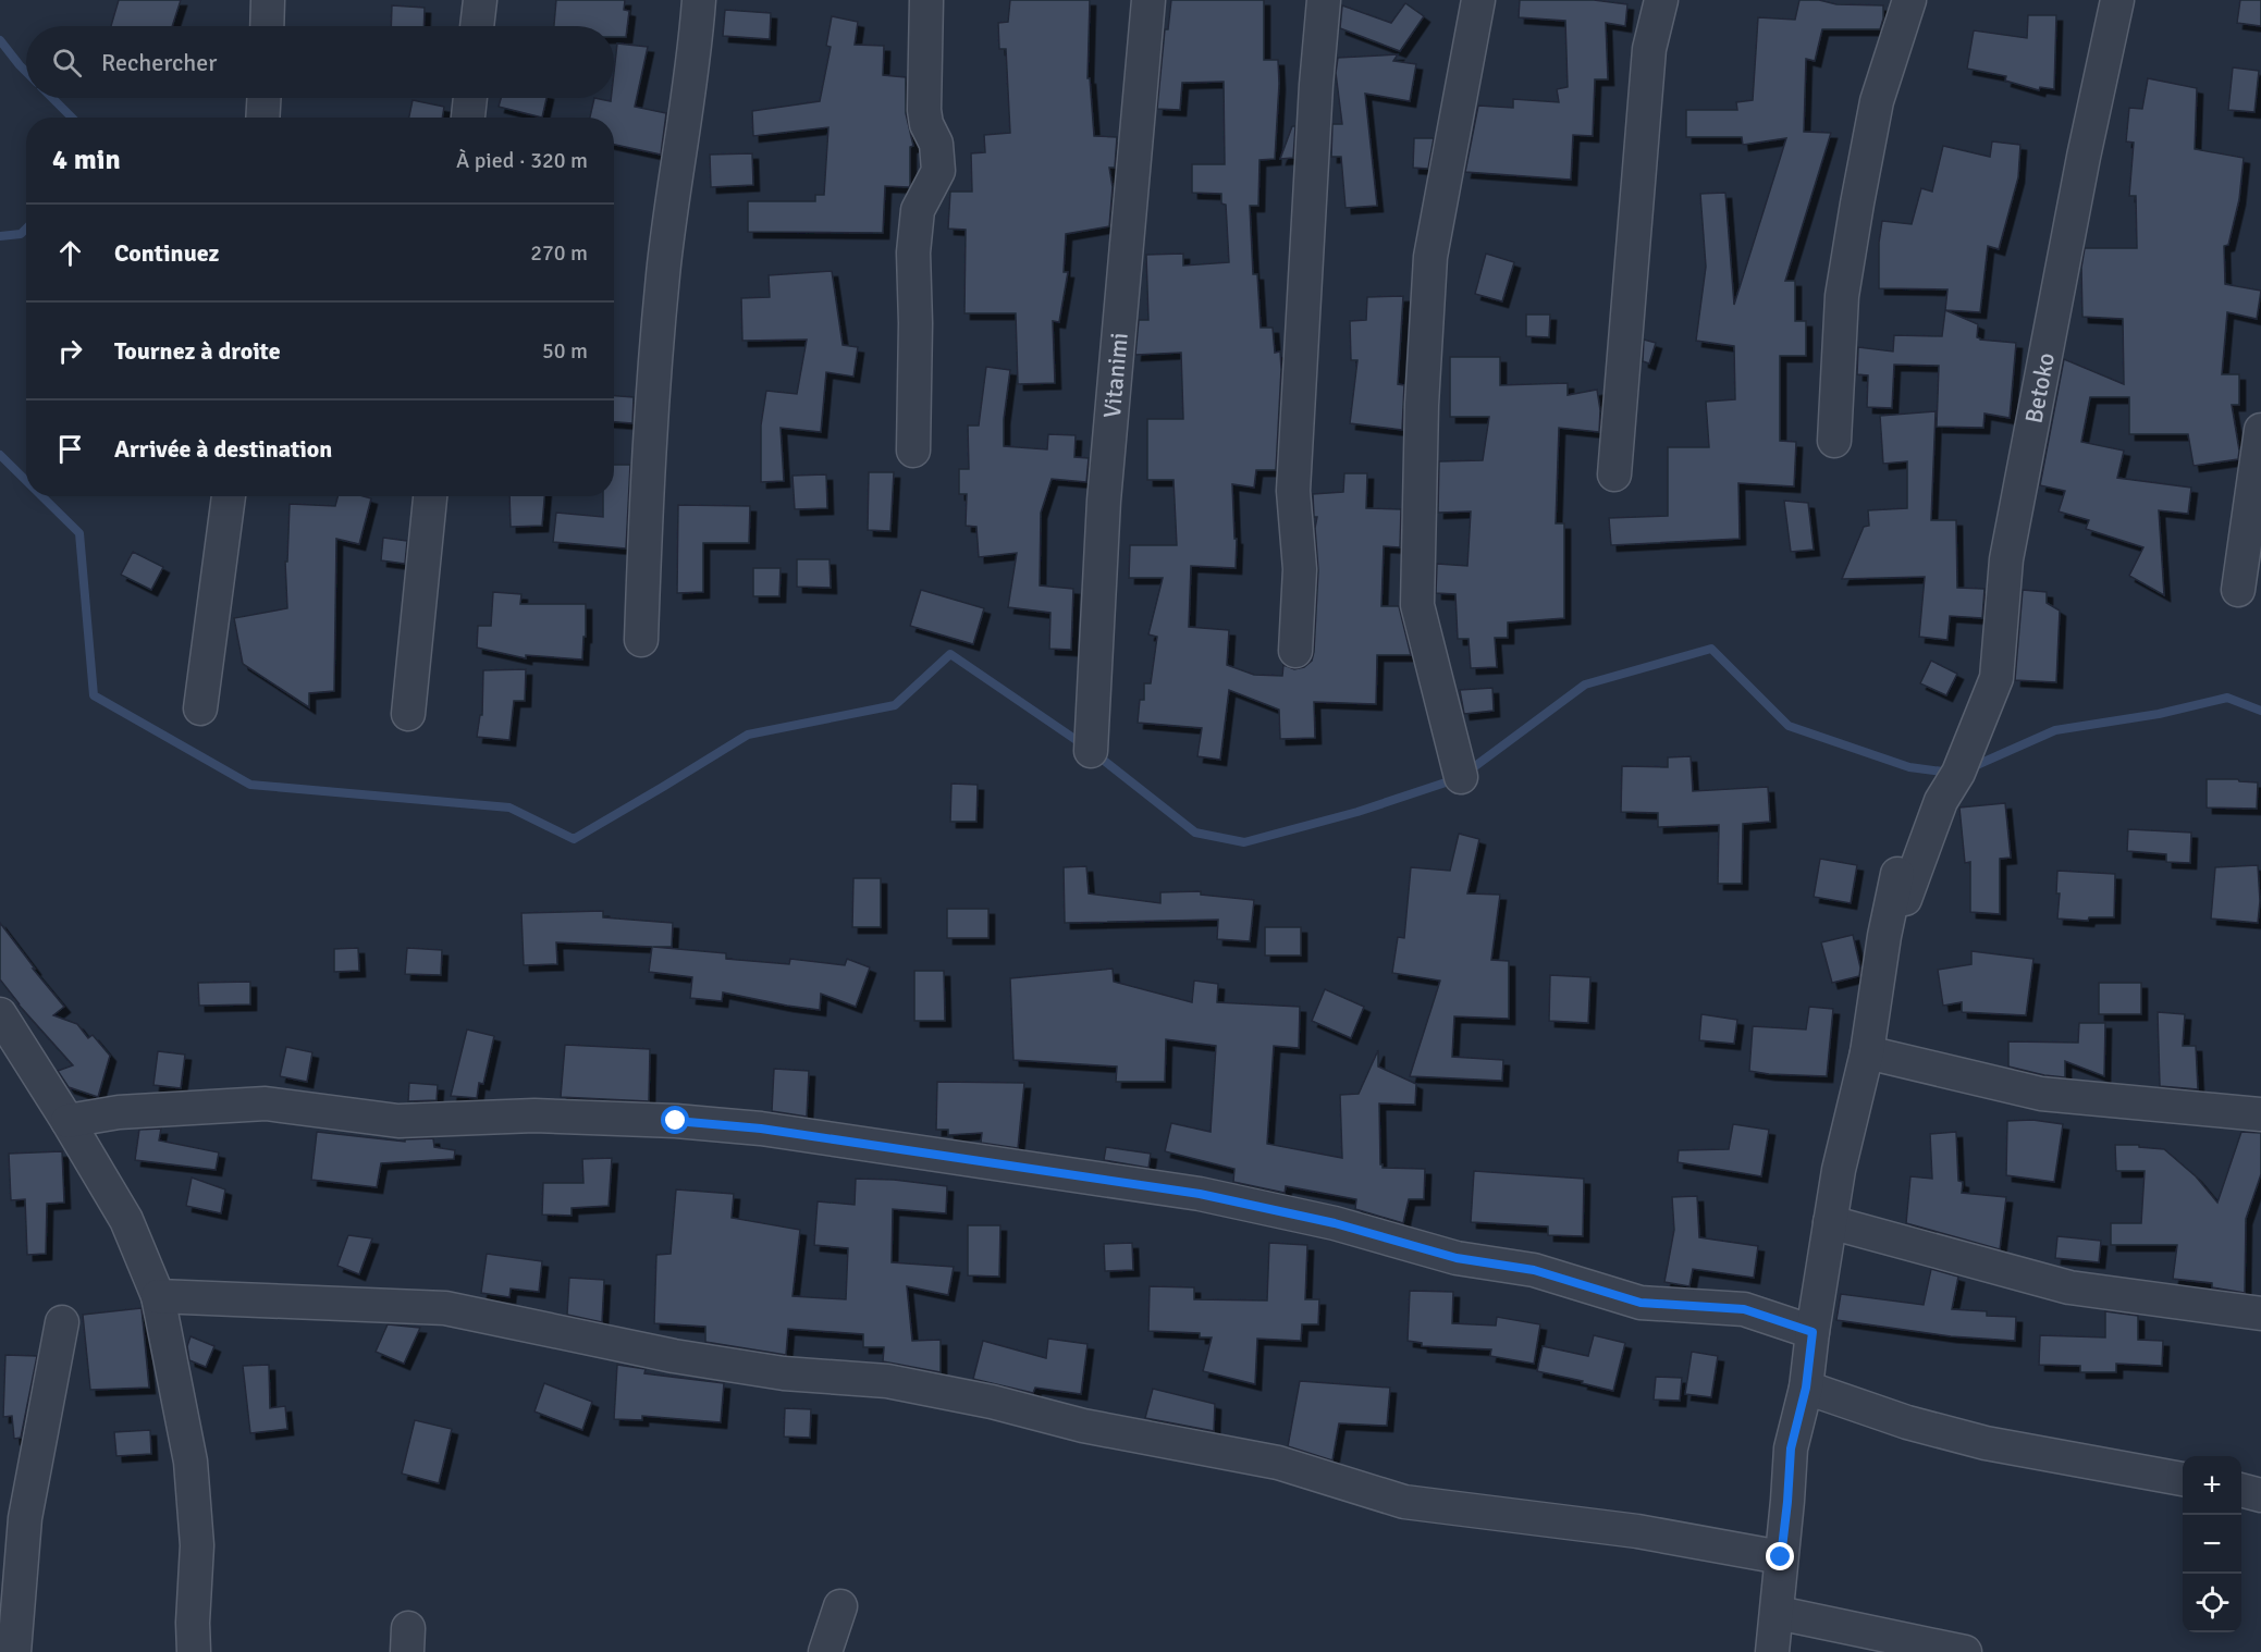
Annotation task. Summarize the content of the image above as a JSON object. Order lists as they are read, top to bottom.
{
  "streets": {
    "street": ["Vitanimi", "Betoko"]
  },
  "page": {
    "search": "Rechercher",
    "heading": ["4 min", "À pied · 320 m"],
    "list": [
      ["Continuez", "270 m"],
      ["Tournez à droite", "50 m"],
      "Arrivée à destination"
    ],
    "map_buttons": ["+", "−"]
  }
}
